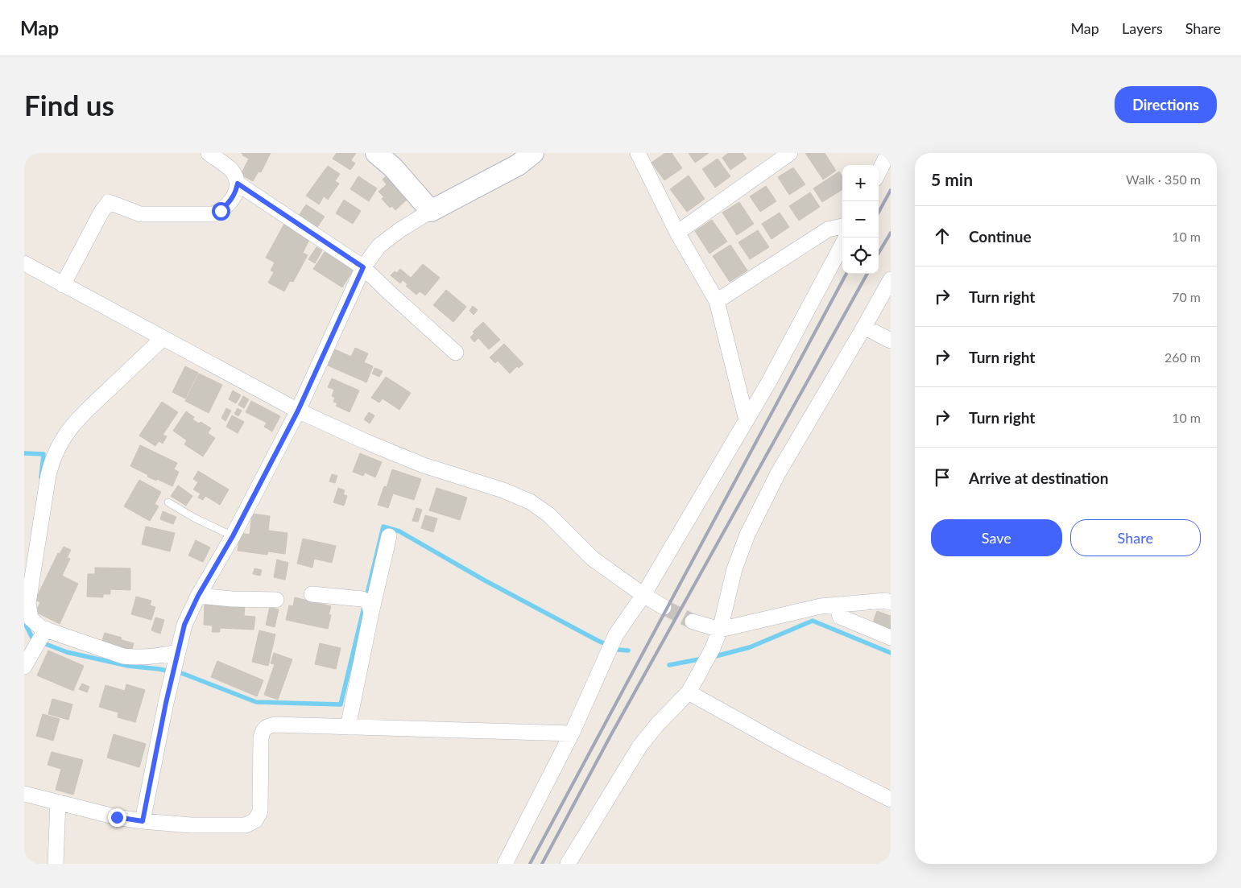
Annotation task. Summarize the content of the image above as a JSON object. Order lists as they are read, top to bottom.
{
  "page": {
    "header": "Map",
    "nav": ["Map", "Layers", "Share"],
    "buttons": [
      "Directions",
      ["Save", "Share"]
    ],
    "title": "Find us",
    "heading": ["5 min", "Walk · 350 m"],
    "map_buttons": ["+", "−"],
    "list": [
      ["Continue", "10 m"],
      ["Turn right", "70 m"],
      ["Turn right", "260 m"],
      ["Turn right", "10 m"],
      "Arrive at destination"
    ]
  }
}
